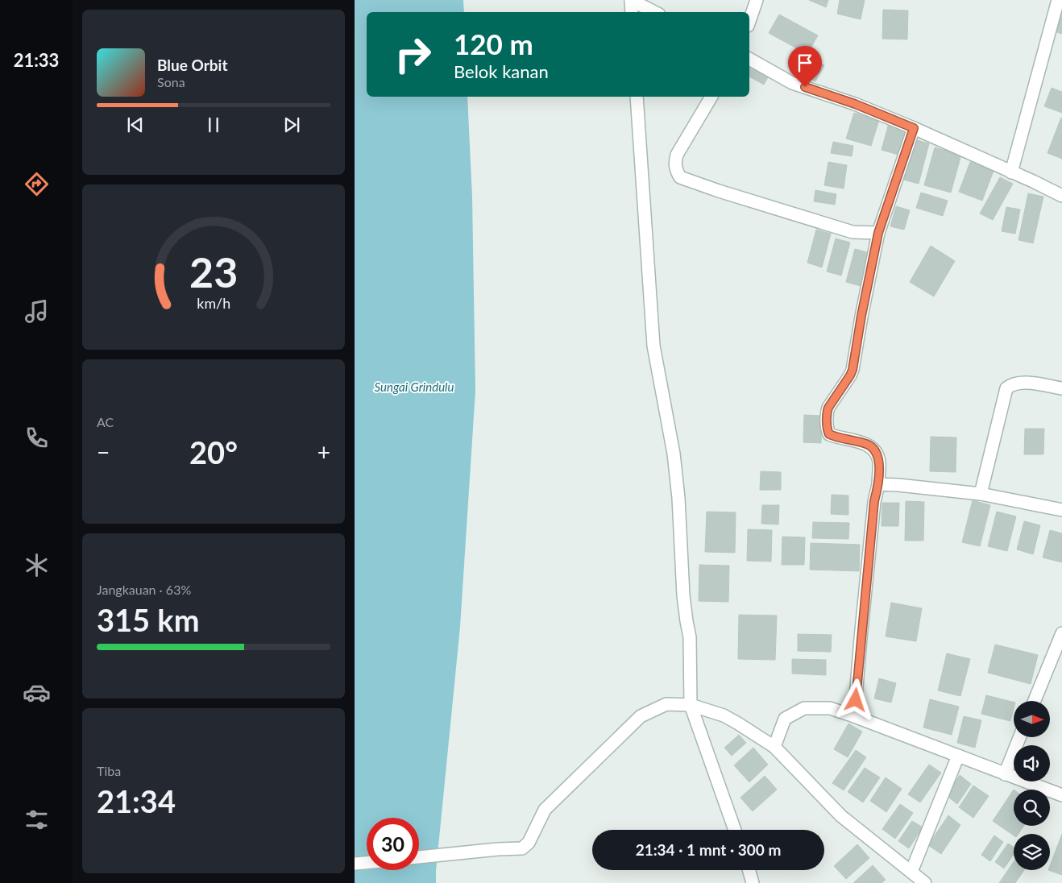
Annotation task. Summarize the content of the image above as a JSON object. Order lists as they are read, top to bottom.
{
  "water": ["Sungai Grindulu"],
  "north": "right",
  "page": {
    "tabs": "21:33",
    "turn": ["120 m", "Belok kanan"],
    "song": ["Blue Orbit", "Sona"],
    "tile": [
      "AC",
      ["Jangkauan · 63%", "315 km"],
      ["Tiba", "21:34"]
    ],
    "heat": ["−", "20°", "+"],
    "limit": "30",
    "trip": "21:34 · 1 mnt · 300 m",
    "gauge": ["23", "km/h"]
  }
}
